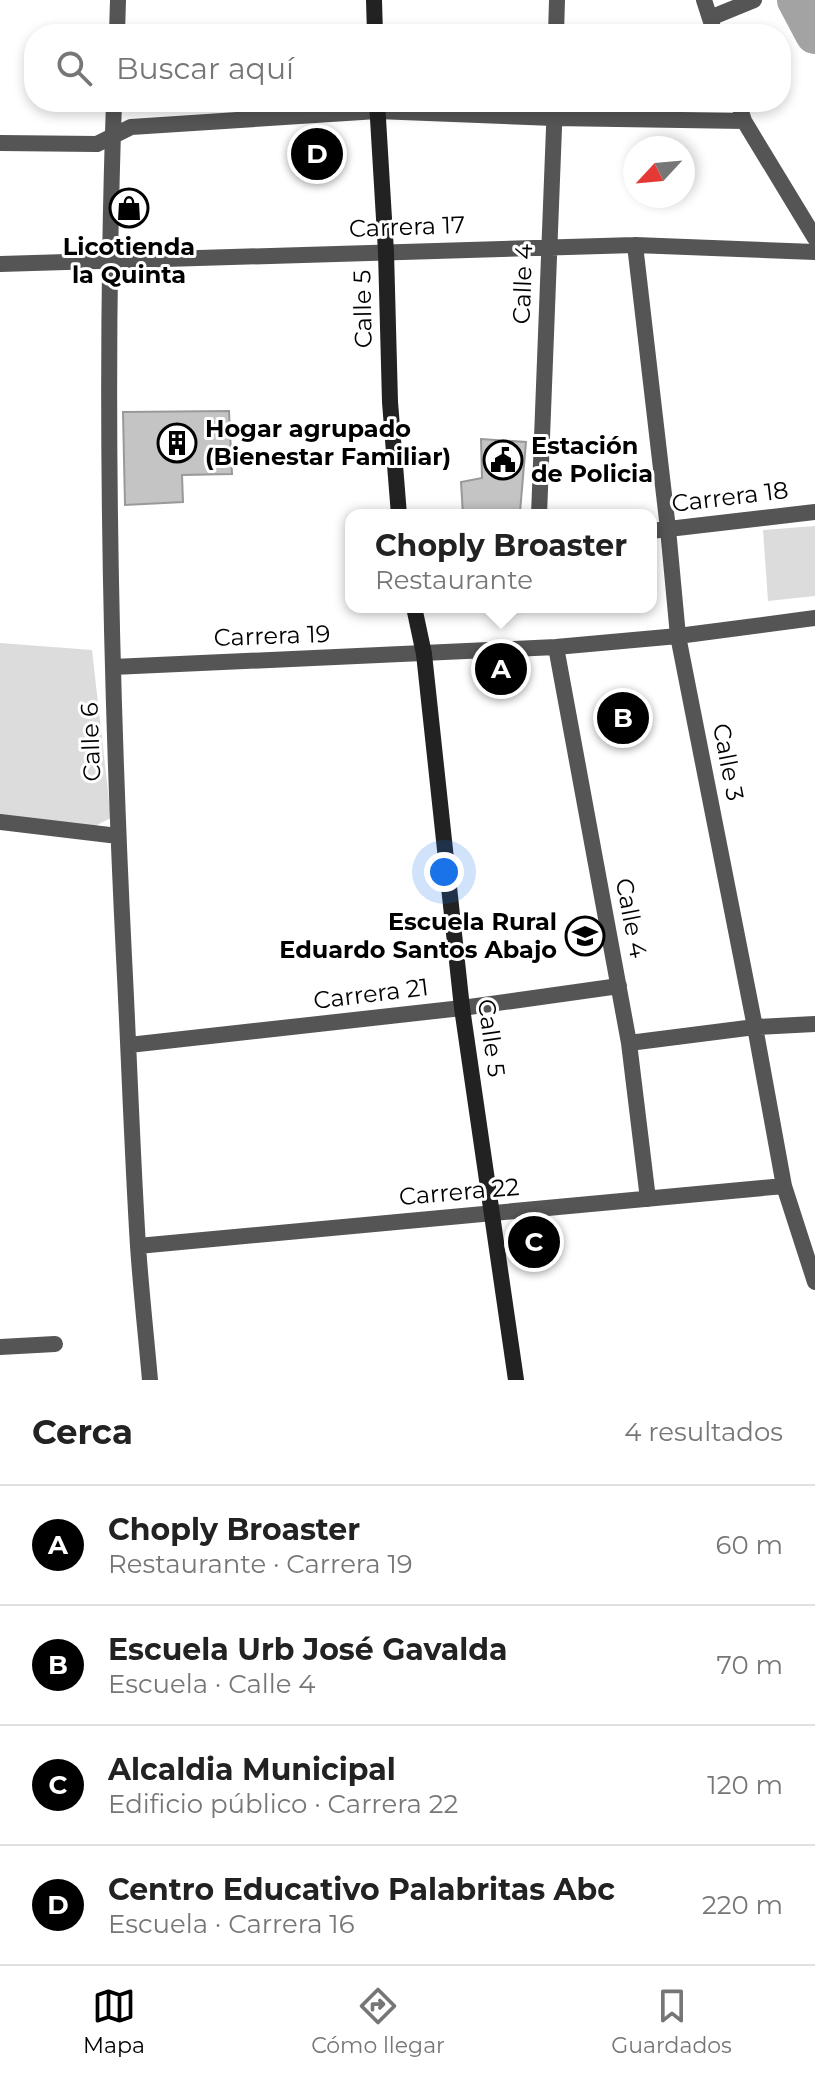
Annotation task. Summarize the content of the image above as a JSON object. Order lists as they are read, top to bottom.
{
  "streets": {
    "main road": ["Calle 5"],
    "street": [
      "Carrera 17",
      "Calle 4",
      "Carrera 18",
      "Carrera 19",
      "Calle 6",
      "Calle 3",
      "Carrera 21",
      "Carrera 22"
    ]
  },
  "crossings": [
    ["Carrera 17", "Calle 4"],
    ["Carrera 17", "Calle 5"],
    ["Carrera 17", "Calle 6"],
    ["Carrera 17", "Calle 3"],
    ["Calle 4", "Carrera 19"],
    ["Calle 4", "Carrera 21"],
    ["Calle 4", "Carrera 22"],
    ["Calle 5", "Carrera 19"],
    ["Calle 5", "Carrera 21"],
    ["Calle 5", "Carrera 22"],
    ["Carrera 18", "Calle 3"],
    ["Carrera 19", "Calle 6"],
    ["Carrera 19", "Calle 3"],
    ["Calle 6", "Carrera 21"],
    ["Calle 6", "Carrera 22"],
    ["Calle 3", "Carrera 22"]
  ],
  "places": {
    "shop": ["Licotienda la Quinta"],
    "building": ["Hogar agrupado (Bienestar Familiar)"],
    "public building": ["Estación de Policia"],
    "school or university": ["Escuela Rural Eduardo Santos Abajo"]
  },
  "north": "bottom left",
  "page": {
    "search": "Buscar aquí",
    "pins": [
      "D",
      "A",
      "B",
      "C"
    ],
    "popup": ["Choply Broaster", "Restaurante"],
    "heading": ["Cerca", "4 resultados"],
    "list": [
      {
        "mark": "A",
        "name": "Choply Broaster",
        "note": "Restaurante · Carrera 19",
        "value": "60 m"
      },
      {
        "mark": "B",
        "name": "Escuela Urb José Gavalda",
        "note": "Escuela · Calle 4",
        "value": "70 m"
      },
      {
        "mark": "C",
        "name": "Alcaldia Municipal",
        "note": "Edificio público · Carrera 22",
        "value": "120 m"
      },
      {
        "mark": "D",
        "name": "Centro Educativo Palabritas Abc",
        "note": "Escuela · Carrera 16",
        "value": "220 m"
      }
    ],
    "nav": ["Mapa", "Cómo llegar", "Guardados"]
  }
}
